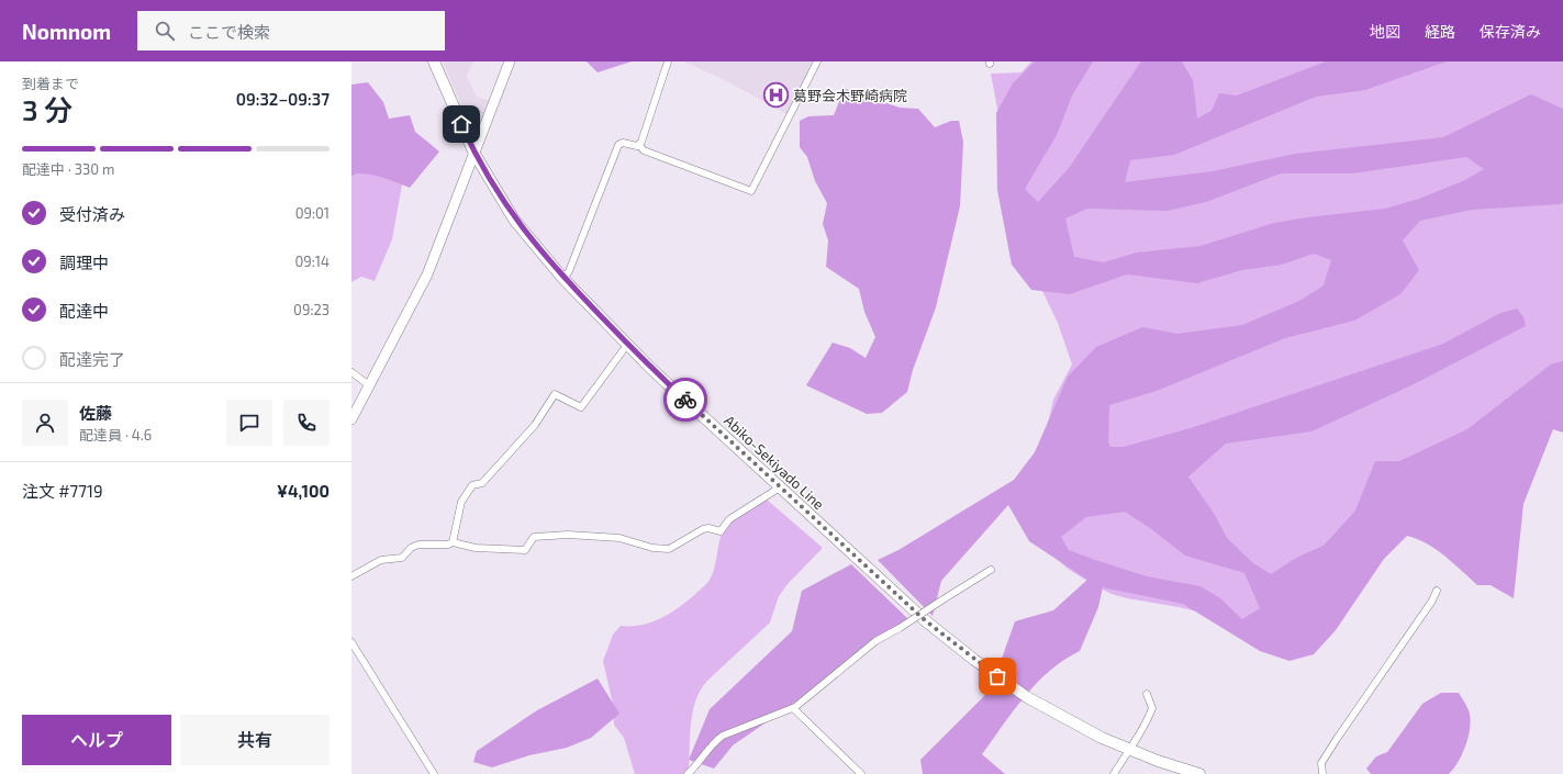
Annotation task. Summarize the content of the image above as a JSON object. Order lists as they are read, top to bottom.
{
  "streets": {
    "main road": ["Abiko-Sekiyado Line"]
  },
  "places": {
    "hospital": ["葛野会木野崎病院"]
  },
  "page": {
    "header": "Nomnom",
    "search": "ここで検索",
    "nav": ["地図", "経路", "保存済み"],
    "heading": ["3 分", "到着まで", "09:32–09:37"],
    "panel": [
      "佐藤",
      "配達員 · 4.6",
      "注文 #7719",
      "¥4,100"
    ],
    "bar": "配達中 · 330 m",
    "list": [
      ["受付済み", "09:01"],
      ["調理中", "09:14"],
      ["配達中", "09:23"],
      "配達完了"
    ],
    "buttons": ["ヘルプ", "共有"]
  }
}
